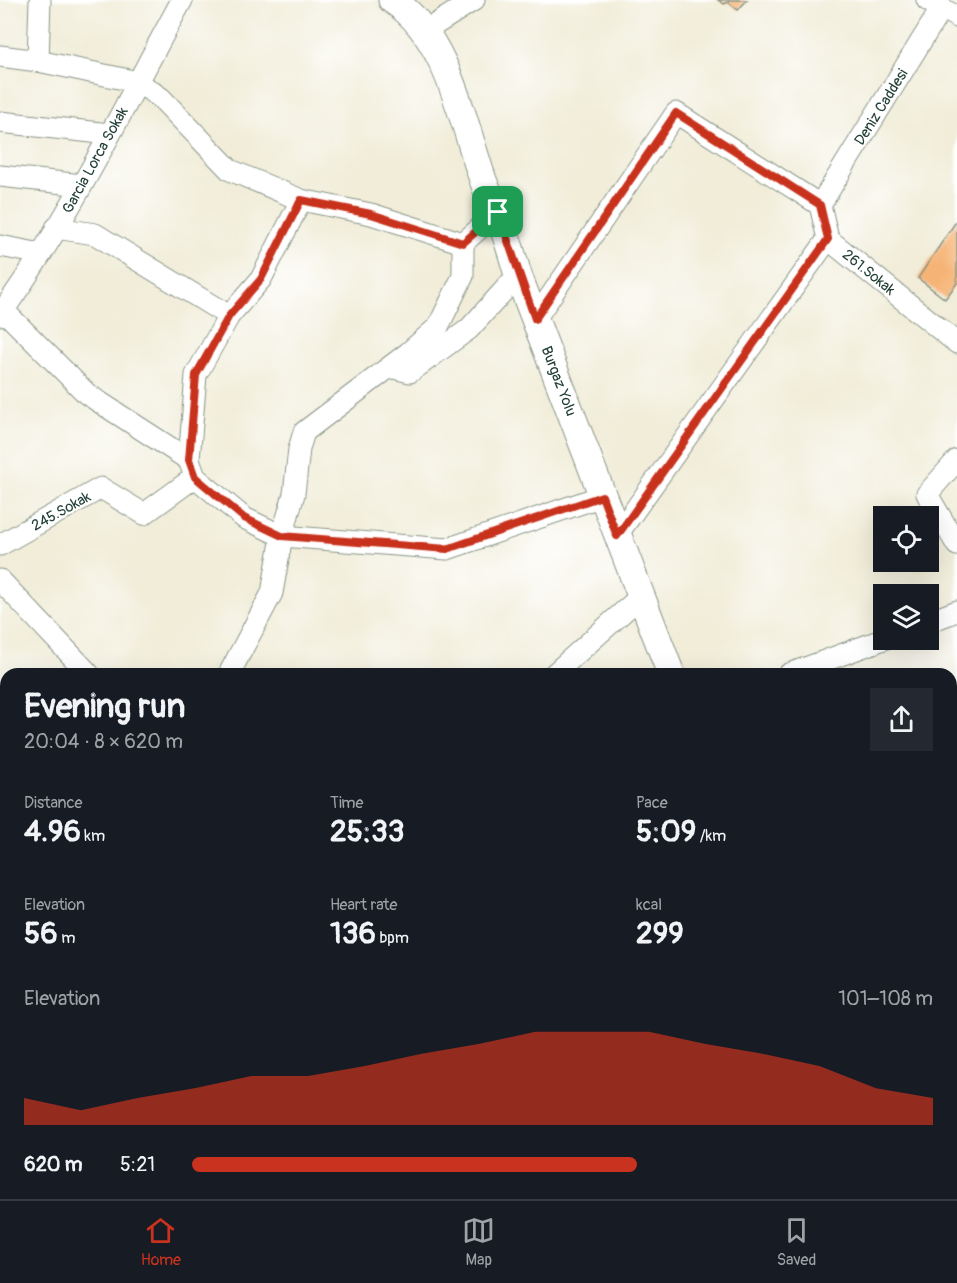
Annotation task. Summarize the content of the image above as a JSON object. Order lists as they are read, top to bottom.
{
  "streets": {
    "street": [
      "Deniz Caddesi",
      "Garcia Lorca Sokak",
      "261.Sokak",
      "Burgaz Yolu",
      "245.Sokak"
    ]
  },
  "crossings": [
    ["Deniz Caddesi", "261.Sokak"]
  ],
  "page": {
    "heading": ["Evening run", "20:04 · 8 × 620 m"],
    "stats": [
      ["Distance", "4.96 km"],
      ["Time", "25:33"],
      ["Pace", "5:09 /km"],
      ["Elevation", "56 m"],
      ["Heart rate", "136 bpm"],
      ["kcal", "299"]
    ],
    "chart": ["Elevation", "101–108 m"],
    "list": [
      {
        "name": "620 m",
        "note": "5:21"
      }
    ],
    "tabs": ["Home", "Map", "Saved"]
  }
}
